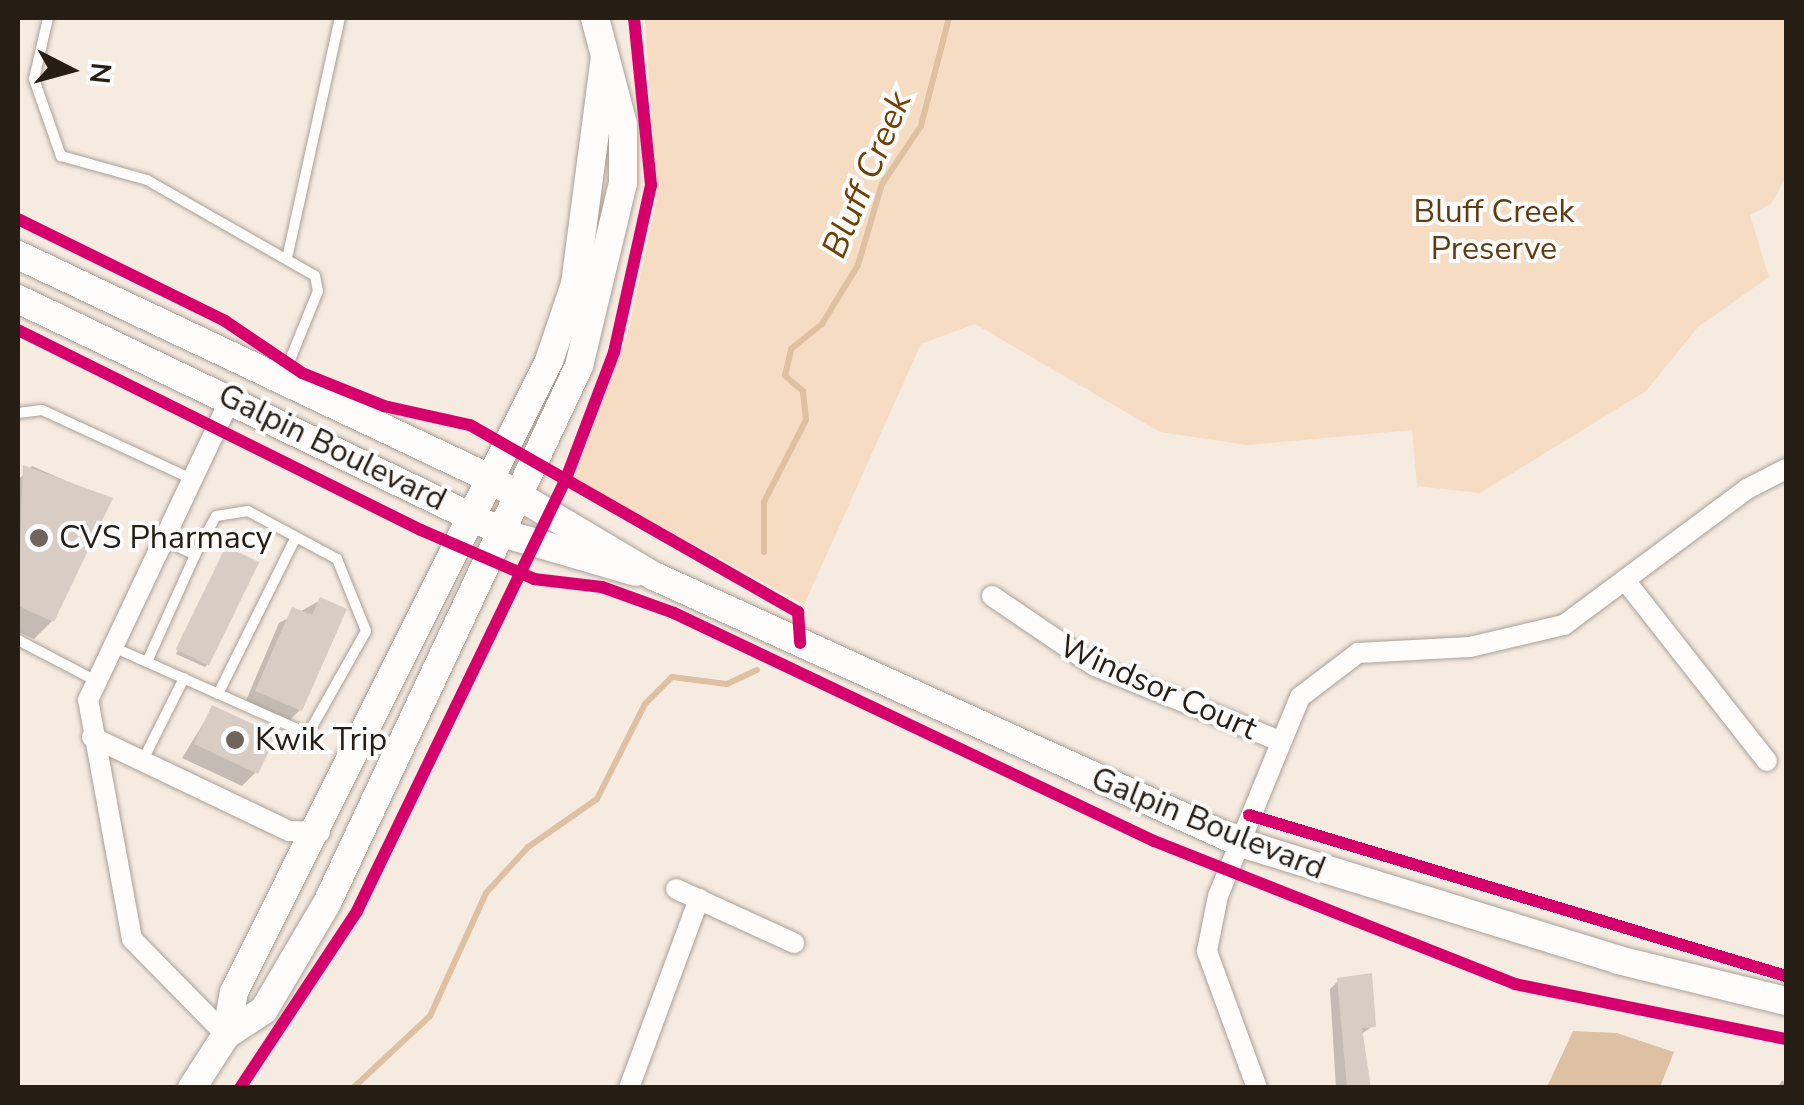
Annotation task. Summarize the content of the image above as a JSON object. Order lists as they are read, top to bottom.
{
  "streets": {
    "street": ["Galpin Boulevard", "Windsor Court"]
  },
  "water": ["Bluff Creek"],
  "parks": ["Bluff Creek Preserve"],
  "places": ["CVS Pharmacy", "Kwik Trip"],
  "north": "right"
}
